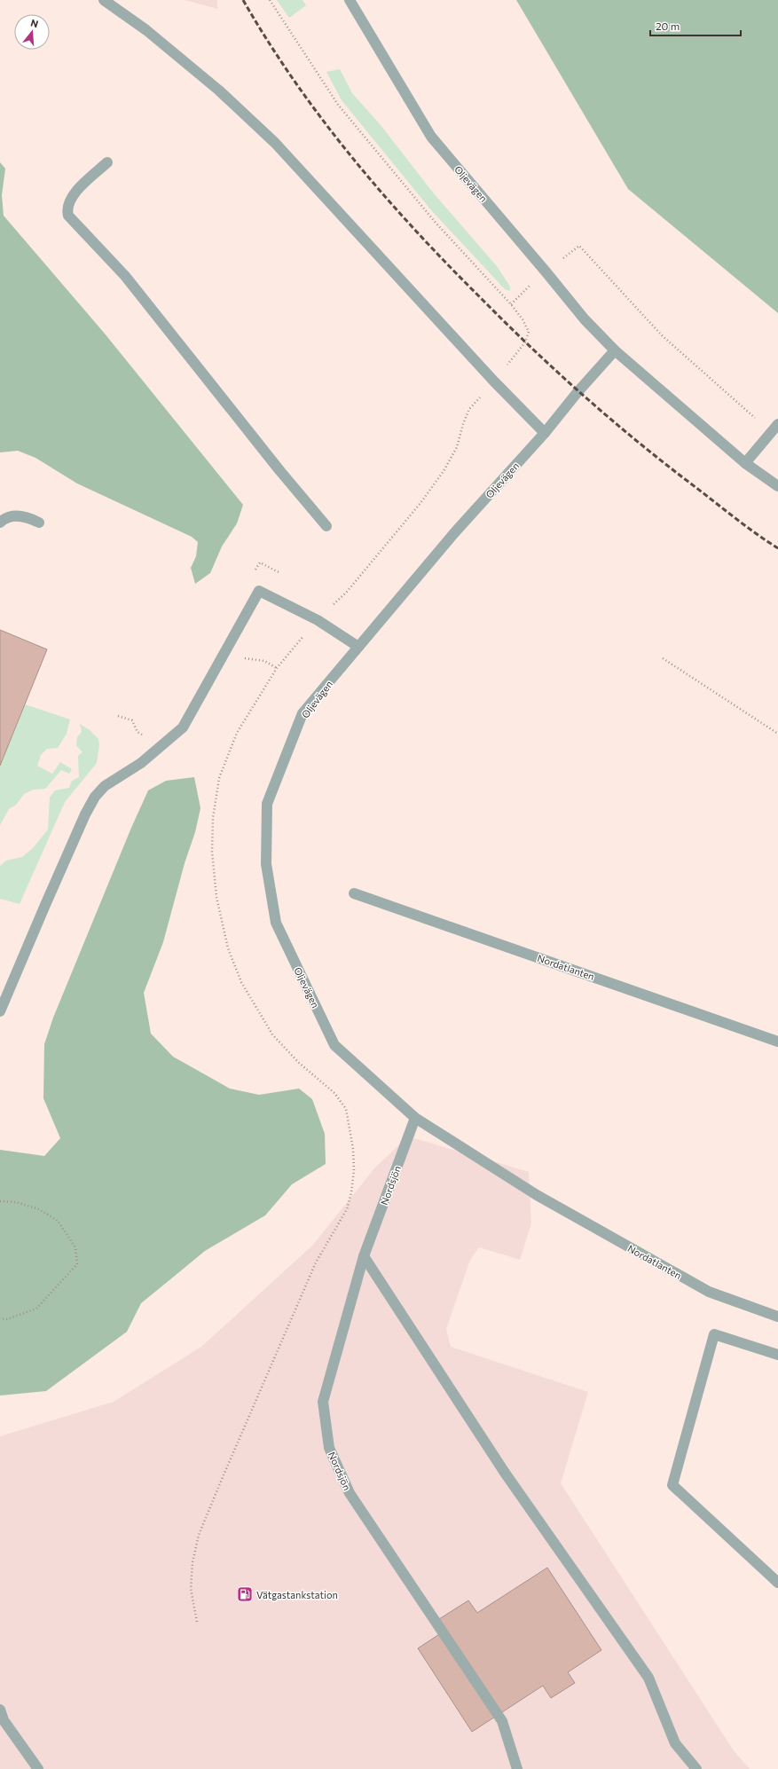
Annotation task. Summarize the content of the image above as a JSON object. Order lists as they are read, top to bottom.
{
  "streets": {
    "street": ["Oljevägen", "Nordatlanten", "Nordsjön"]
  },
  "crossings": [
    ["Oljevägen", "Nordatlanten"],
    ["Oljevägen", "Nordsjön"]
  ],
  "places": {
    "fuel station": ["Vätgastankstation"]
  },
  "scale_bar": "20 m",
  "north": "top"
}
